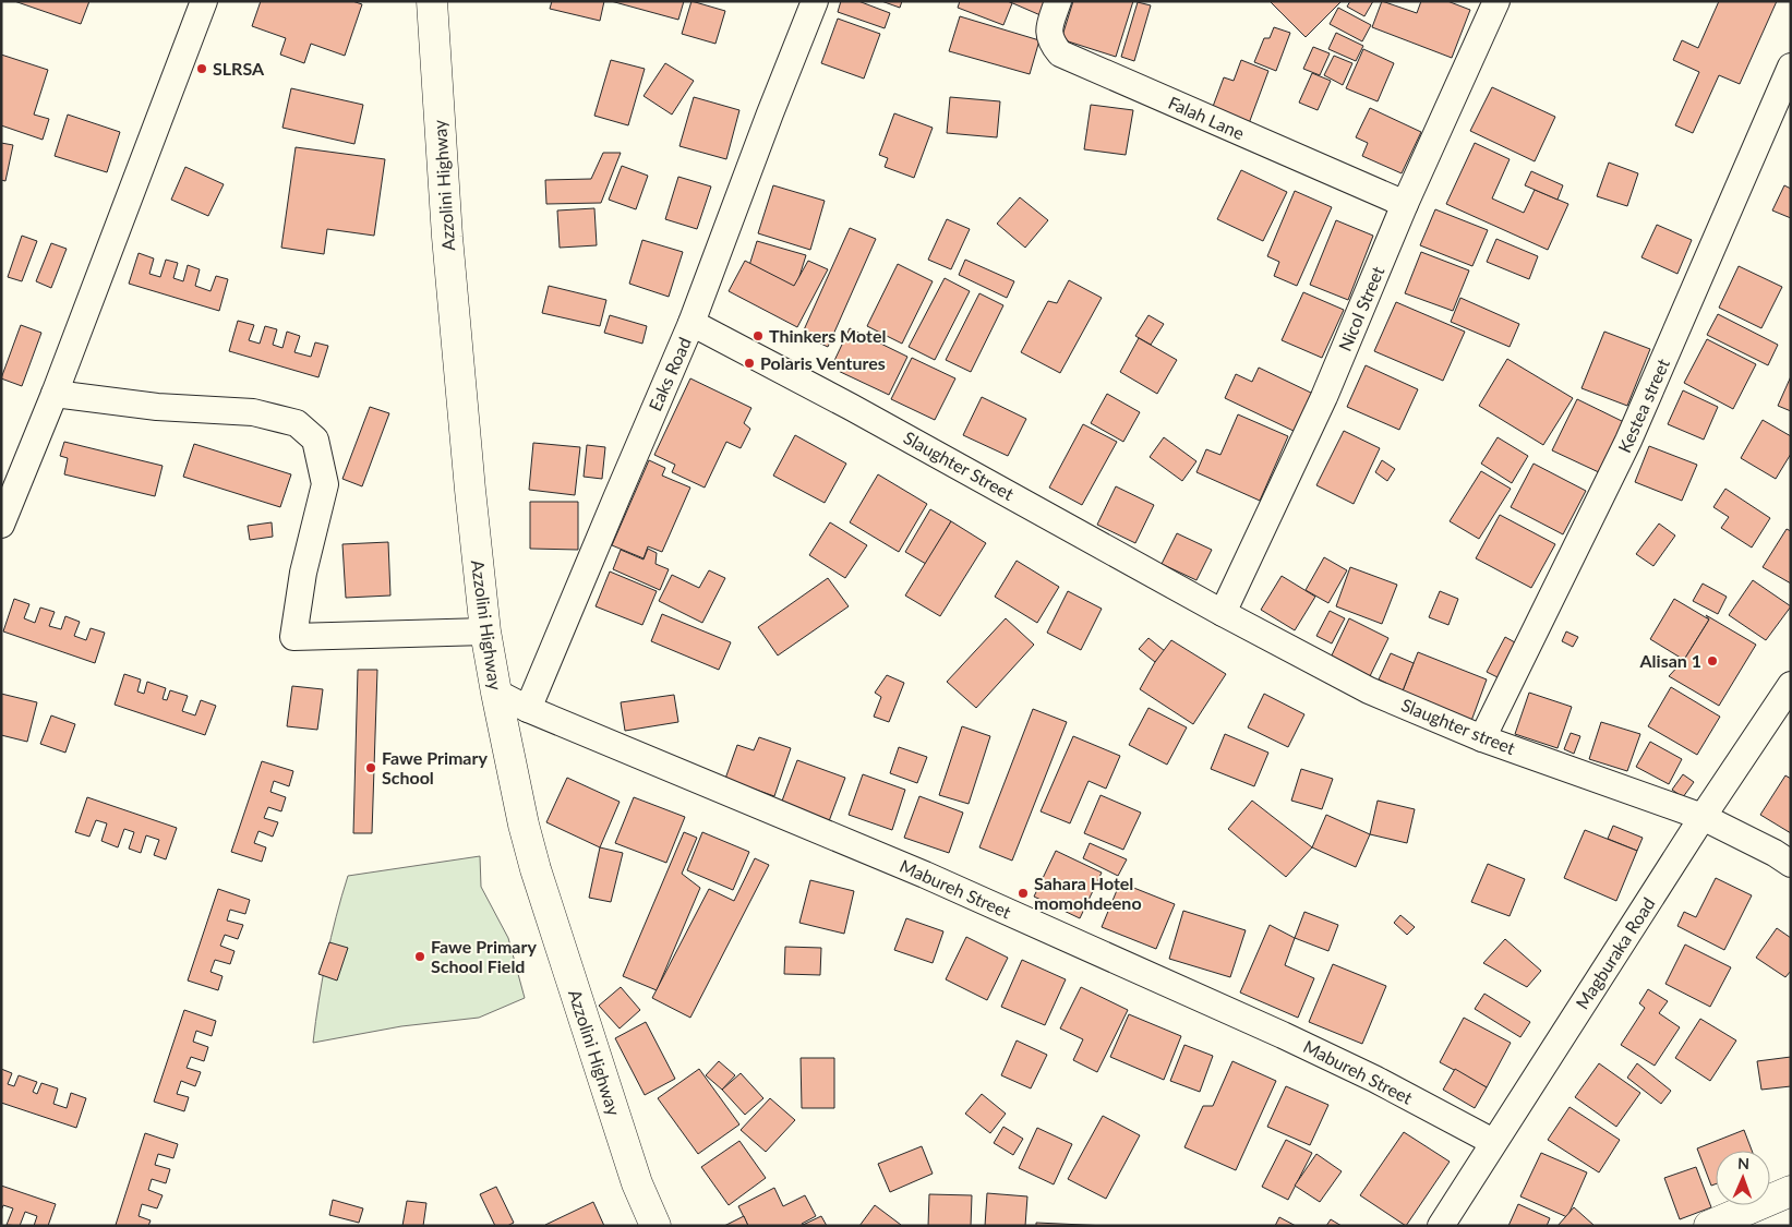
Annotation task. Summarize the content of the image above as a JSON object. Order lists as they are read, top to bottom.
{
  "streets": {
    "main road": ["Azzolini Highway"],
    "street": [
      "Falah Lane",
      "Nicol Street",
      "Eaks Road",
      "Kestea street",
      "Slaughter Street",
      "Slaughter street",
      "Mabureh Street",
      "Magburaka Road"
    ]
  },
  "crossings": [
    ["Falah Lane", "Nicol Street"],
    ["Nicol Street", "Slaughter Street"],
    ["Nicol Street", "Slaughter street"],
    ["Eaks Road", "Slaughter Street"],
    ["Eaks Road", "Mabureh Street"],
    ["Kestea street", "Slaughter street"],
    ["Slaughter Street", "Slaughter street"],
    ["Slaughter street", "Magburaka Road"],
    ["Mabureh Street", "Magburaka Road"]
  ],
  "places": [
    "SLRSA",
    "Thinkers Motel",
    "Polaris Ventures",
    "Alisan 1",
    "Fawe Primary School",
    "Sahara Hotel momohdeeno",
    "Fawe Primary School Field"
  ],
  "north": "top"
}
